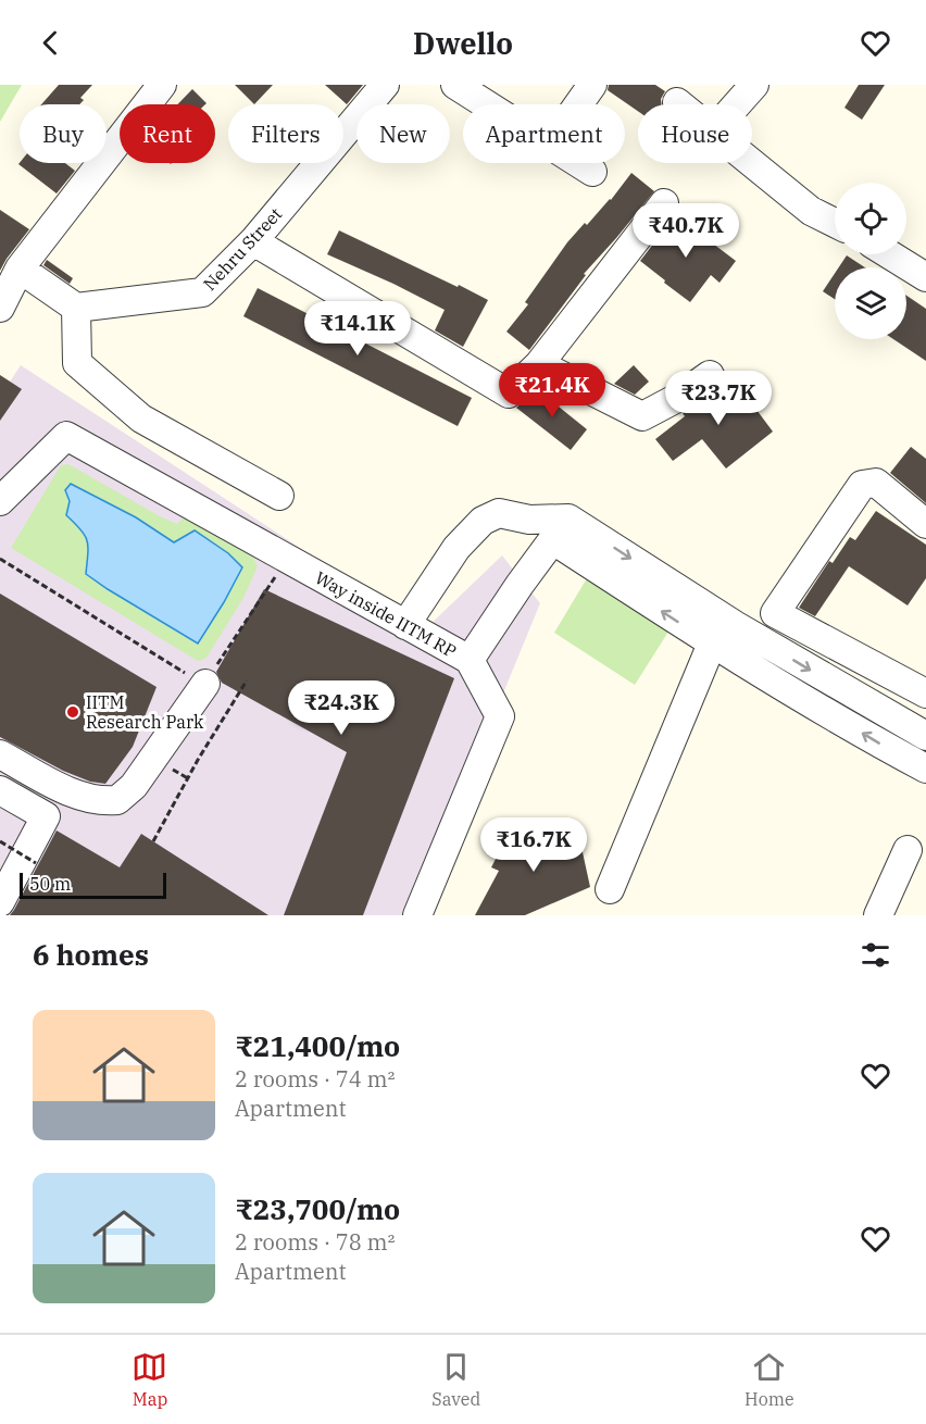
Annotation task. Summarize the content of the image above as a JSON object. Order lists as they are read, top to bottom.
{
  "streets": {
    "street": ["Nehru Street", "Way inside IITM RP"]
  },
  "places": ["IITM Research Park"],
  "scale_bar": "50 m",
  "page": {
    "header": "Dwello",
    "chip": [
      "Buy",
      "Rent",
      "Filters",
      "New",
      "Apartment",
      "House"
    ],
    "price": [
      "₹40.7K",
      "₹14.1K",
      "₹21.4K",
      "₹23.7K",
      "₹24.3K",
      "₹16.7K"
    ],
    "scale": "50 m",
    "heading": "6 homes",
    "list": [
      {
        "name": "₹21,400/mo",
        "note": "2 rooms · 74 m² · Apartment"
      },
      {
        "name": "₹23,700/mo",
        "note": "2 rooms · 78 m² · Apartment"
      }
    ],
    "tabs": ["Map", "Saved", "Home"]
  }
}
